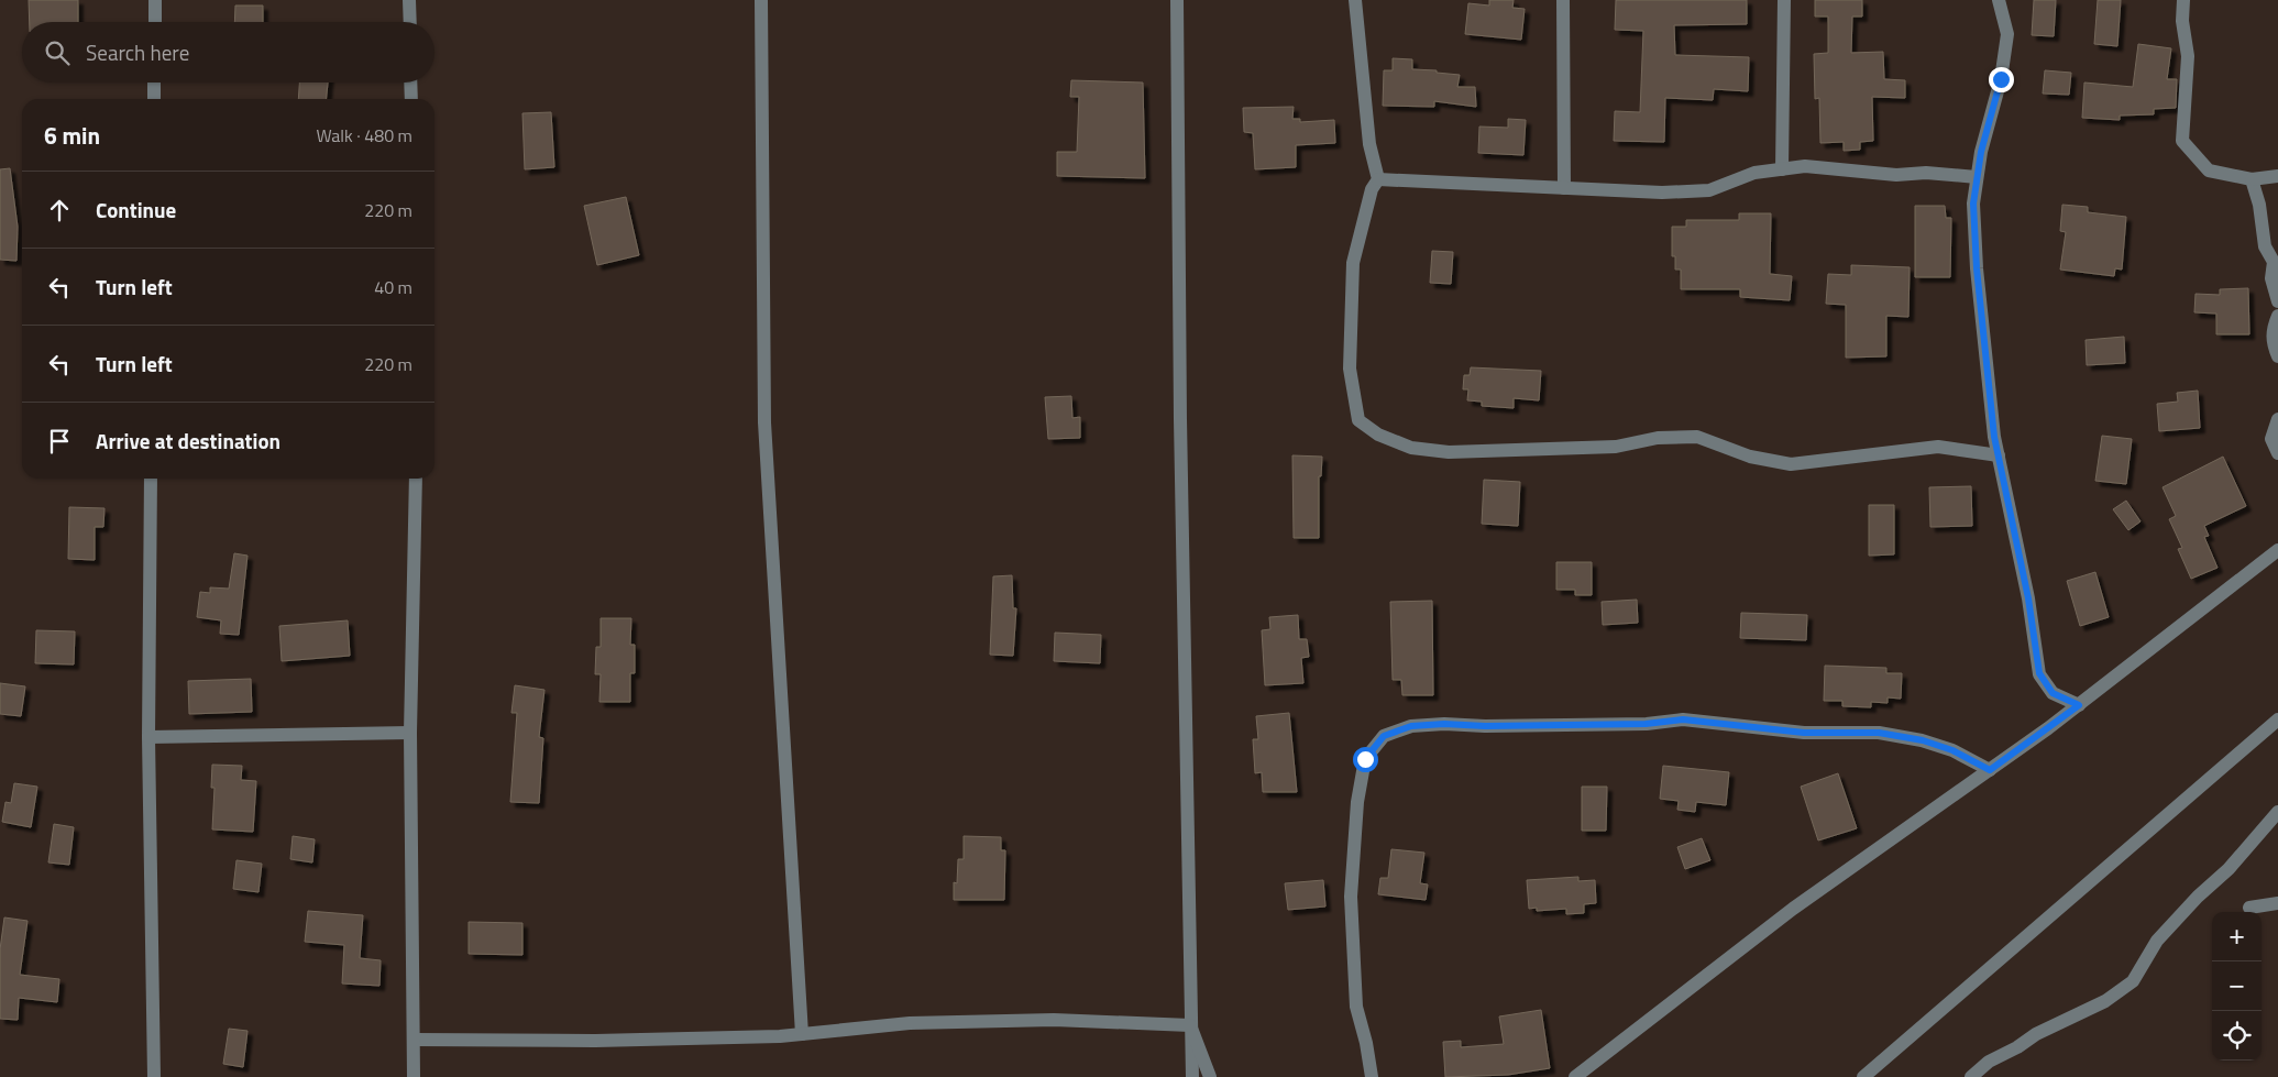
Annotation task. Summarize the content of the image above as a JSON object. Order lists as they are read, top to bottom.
{
  "page": {
    "search": "Search here",
    "heading": ["6 min", "Walk · 480 m"],
    "list": [
      ["Continue", "220 m"],
      ["Turn left", "40 m"],
      ["Turn left", "220 m"],
      "Arrive at destination"
    ],
    "map_buttons": ["+", "−"]
  }
}
